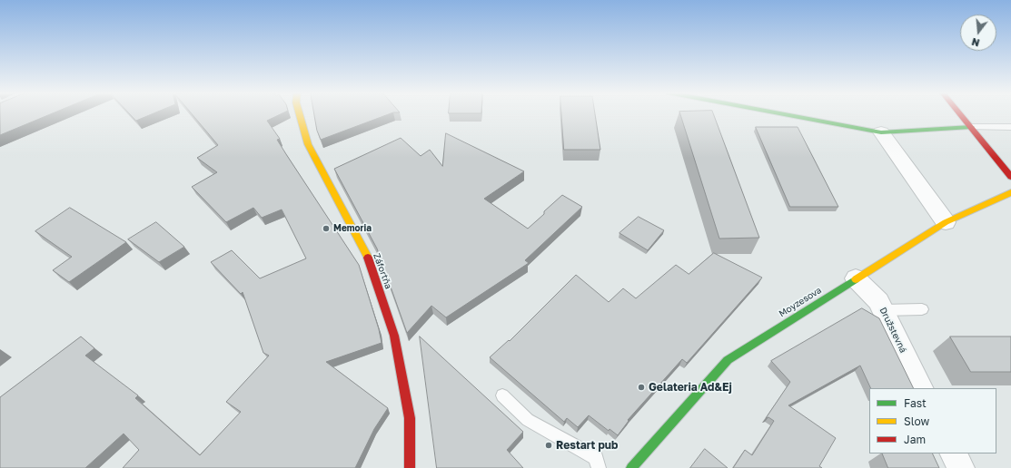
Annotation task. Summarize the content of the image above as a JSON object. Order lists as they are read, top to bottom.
{
  "streets": {
    "street": ["Záfortňa", "Moyzesova", "Družstevná"]
  },
  "crossings": [
    ["Moyzesova", "Družstevná"]
  ],
  "places": ["Memoria", "Gelateria Ad&Ej", "Restart pub"],
  "legend": ["Fast", "Slow", "Jam"],
  "north": "bottom"
}
